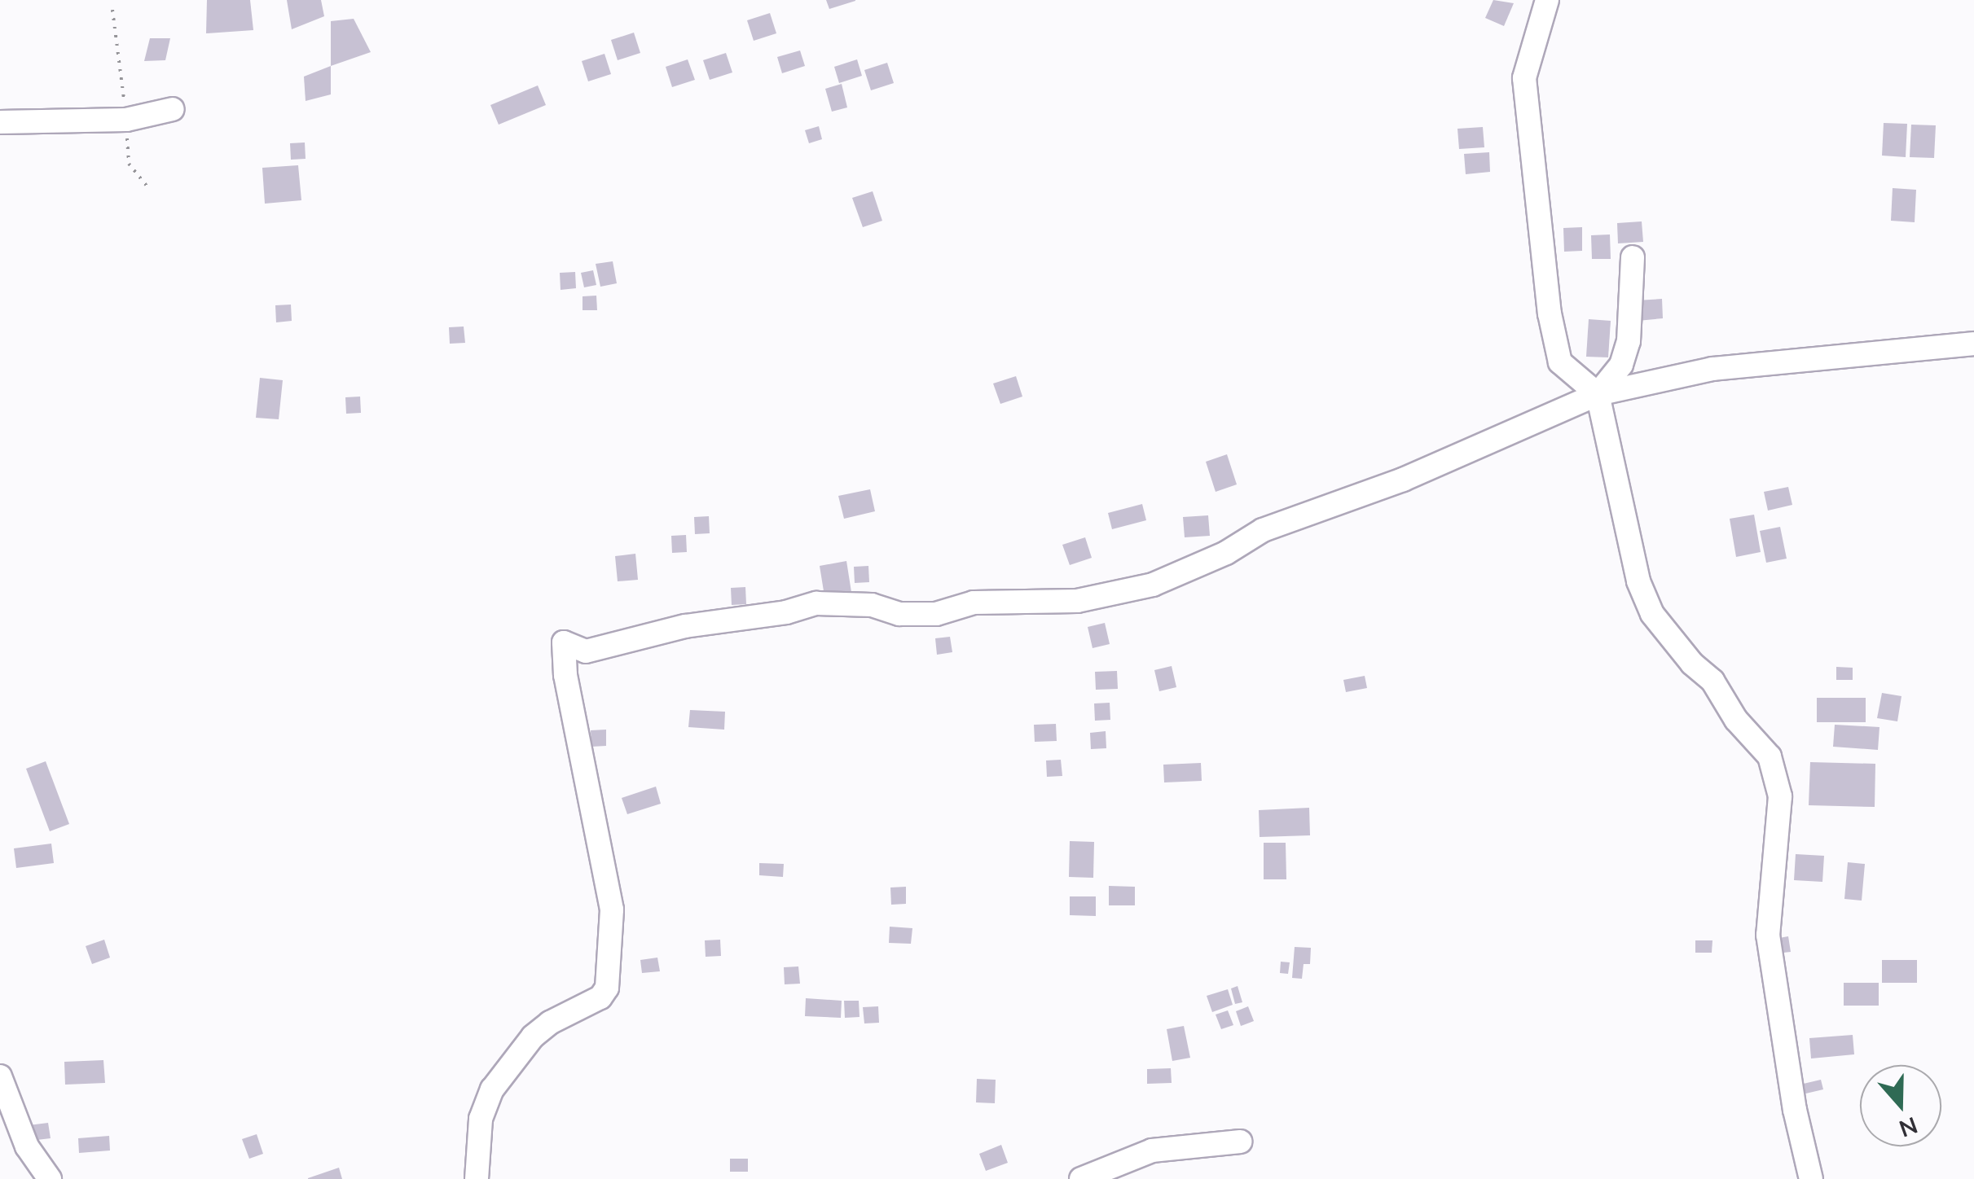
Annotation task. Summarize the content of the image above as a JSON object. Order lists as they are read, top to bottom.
{
  "north": "bottom"
}
